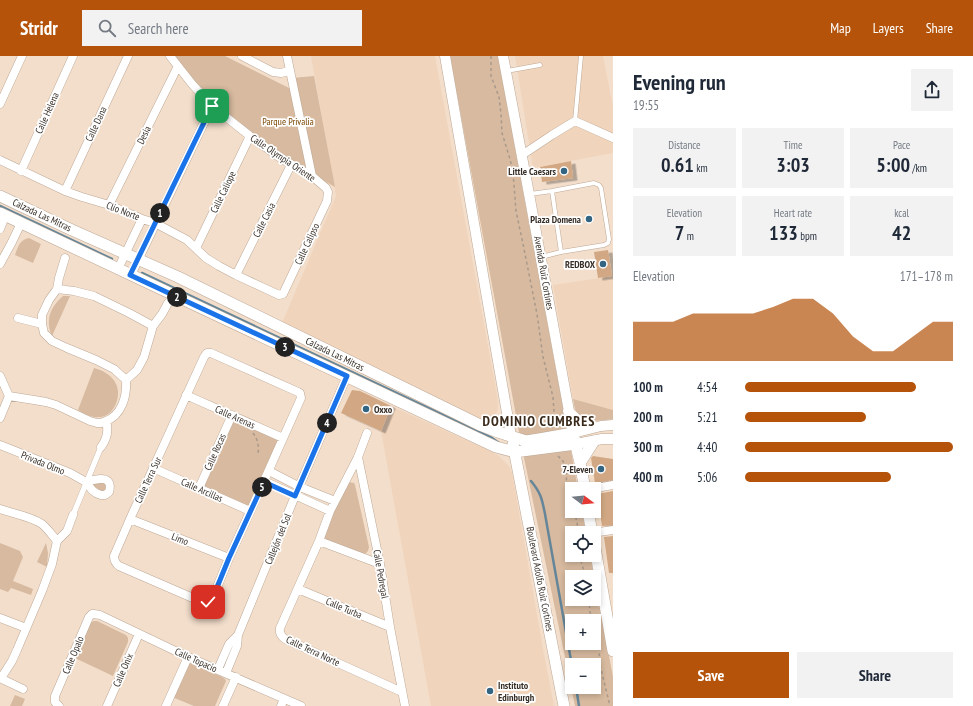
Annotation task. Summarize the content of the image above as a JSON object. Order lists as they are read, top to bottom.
{
  "streets": {
    "main road": ["Calzada Las Mitras", "Avenida Ruiz Cortines", "Boulevard Adolfo Ruiz Cortines"],
    "street": [
      "Calle Helena",
      "Calle Dana",
      "Desia",
      "Calle Olympia Oriente",
      "Calle Caliope",
      "Clío Norte",
      "Calle Casia",
      "Calle Calipso",
      "Calle Arenas",
      "Calle Rocas",
      "Privada Olmo",
      "Calle Terra Sur",
      "Calle Arcillas",
      "Limo",
      "Callejón del Sol",
      "Calle Pedregal",
      "Calle Turba",
      "Calle Terra Norte",
      "Calle Opalo",
      "Calle Topacio",
      "Calle Onix"
    ]
  },
  "crossings": [
    ["Calle Helena", "Clío Norte"],
    ["Calle Dana", "Clío Norte"],
    ["Desia", "Calle Olympia Oriente"],
    ["Desia", "Clío Norte"],
    ["Calle Olympia Oriente", "Calle Caliope"],
    ["Calle Olympia Oriente", "Calle Casia"],
    ["Calle Olympia Oriente", "Calle Calipso"],
    ["Calle Caliope", "Clío Norte"],
    ["Clío Norte", "Calle Casia"],
    ["Clío Norte", "Calle Calipso"],
    ["Calzada Las Mitras", "Avenida Ruiz Cortines"],
    ["Calzada Las Mitras", "Callejón del Sol"],
    ["Calzada Las Mitras", "Boulevard Adolfo Ruiz Cortines"],
    ["Calle Arenas", "Calle Rocas"],
    ["Calle Arenas", "Calle Terra Sur"],
    ["Calle Rocas", "Calle Arcillas"],
    ["Calle Terra Sur", "Calle Arcillas"],
    ["Calle Terra Sur", "Limo"],
    ["Callejón del Sol", "Calle Topacio"],
    ["Calle Pedregal", "Calle Turba"],
    ["Calle Pedregal", "Calle Terra Norte"],
    ["Calle Turba", "Calle Terra Norte"],
    ["Calle Opalo", "Calle Topacio"],
    ["Calle Topacio", "Calle Onix"]
  ],
  "districts": ["DOMINIO CUMBRES"],
  "parks": ["Parque Privalia"],
  "places": [
    "Little Caesars",
    "Plaza Domena",
    "REDBOX",
    "Oxxo",
    "7-Eleven",
    "Instituto Edinburgh"
  ],
  "north": "right",
  "page": {
    "header": "Stridr",
    "search": "Search here",
    "nav": ["Map", "Layers", "Share"],
    "heading": ["Evening run", "19:55"],
    "stats": [
      ["Distance", "0.61 km"],
      ["Time", "3:03"],
      ["Pace", "5:00 /km"],
      ["Elevation", "7 m"],
      ["Heart rate", "133 bpm"],
      ["kcal", "42"]
    ],
    "pins": [
      "1",
      "2",
      "3",
      "4",
      "5"
    ],
    "chart": ["Elevation", "171–178 m"],
    "list": [
      {
        "name": "100 m",
        "note": "4:54"
      },
      {
        "name": "200 m",
        "note": "5:21"
      },
      {
        "name": "300 m",
        "note": "4:40"
      },
      {
        "name": "400 m",
        "note": "5:06"
      }
    ],
    "map_buttons": ["+", "−"],
    "buttons": ["Save", "Share"]
  }
}
